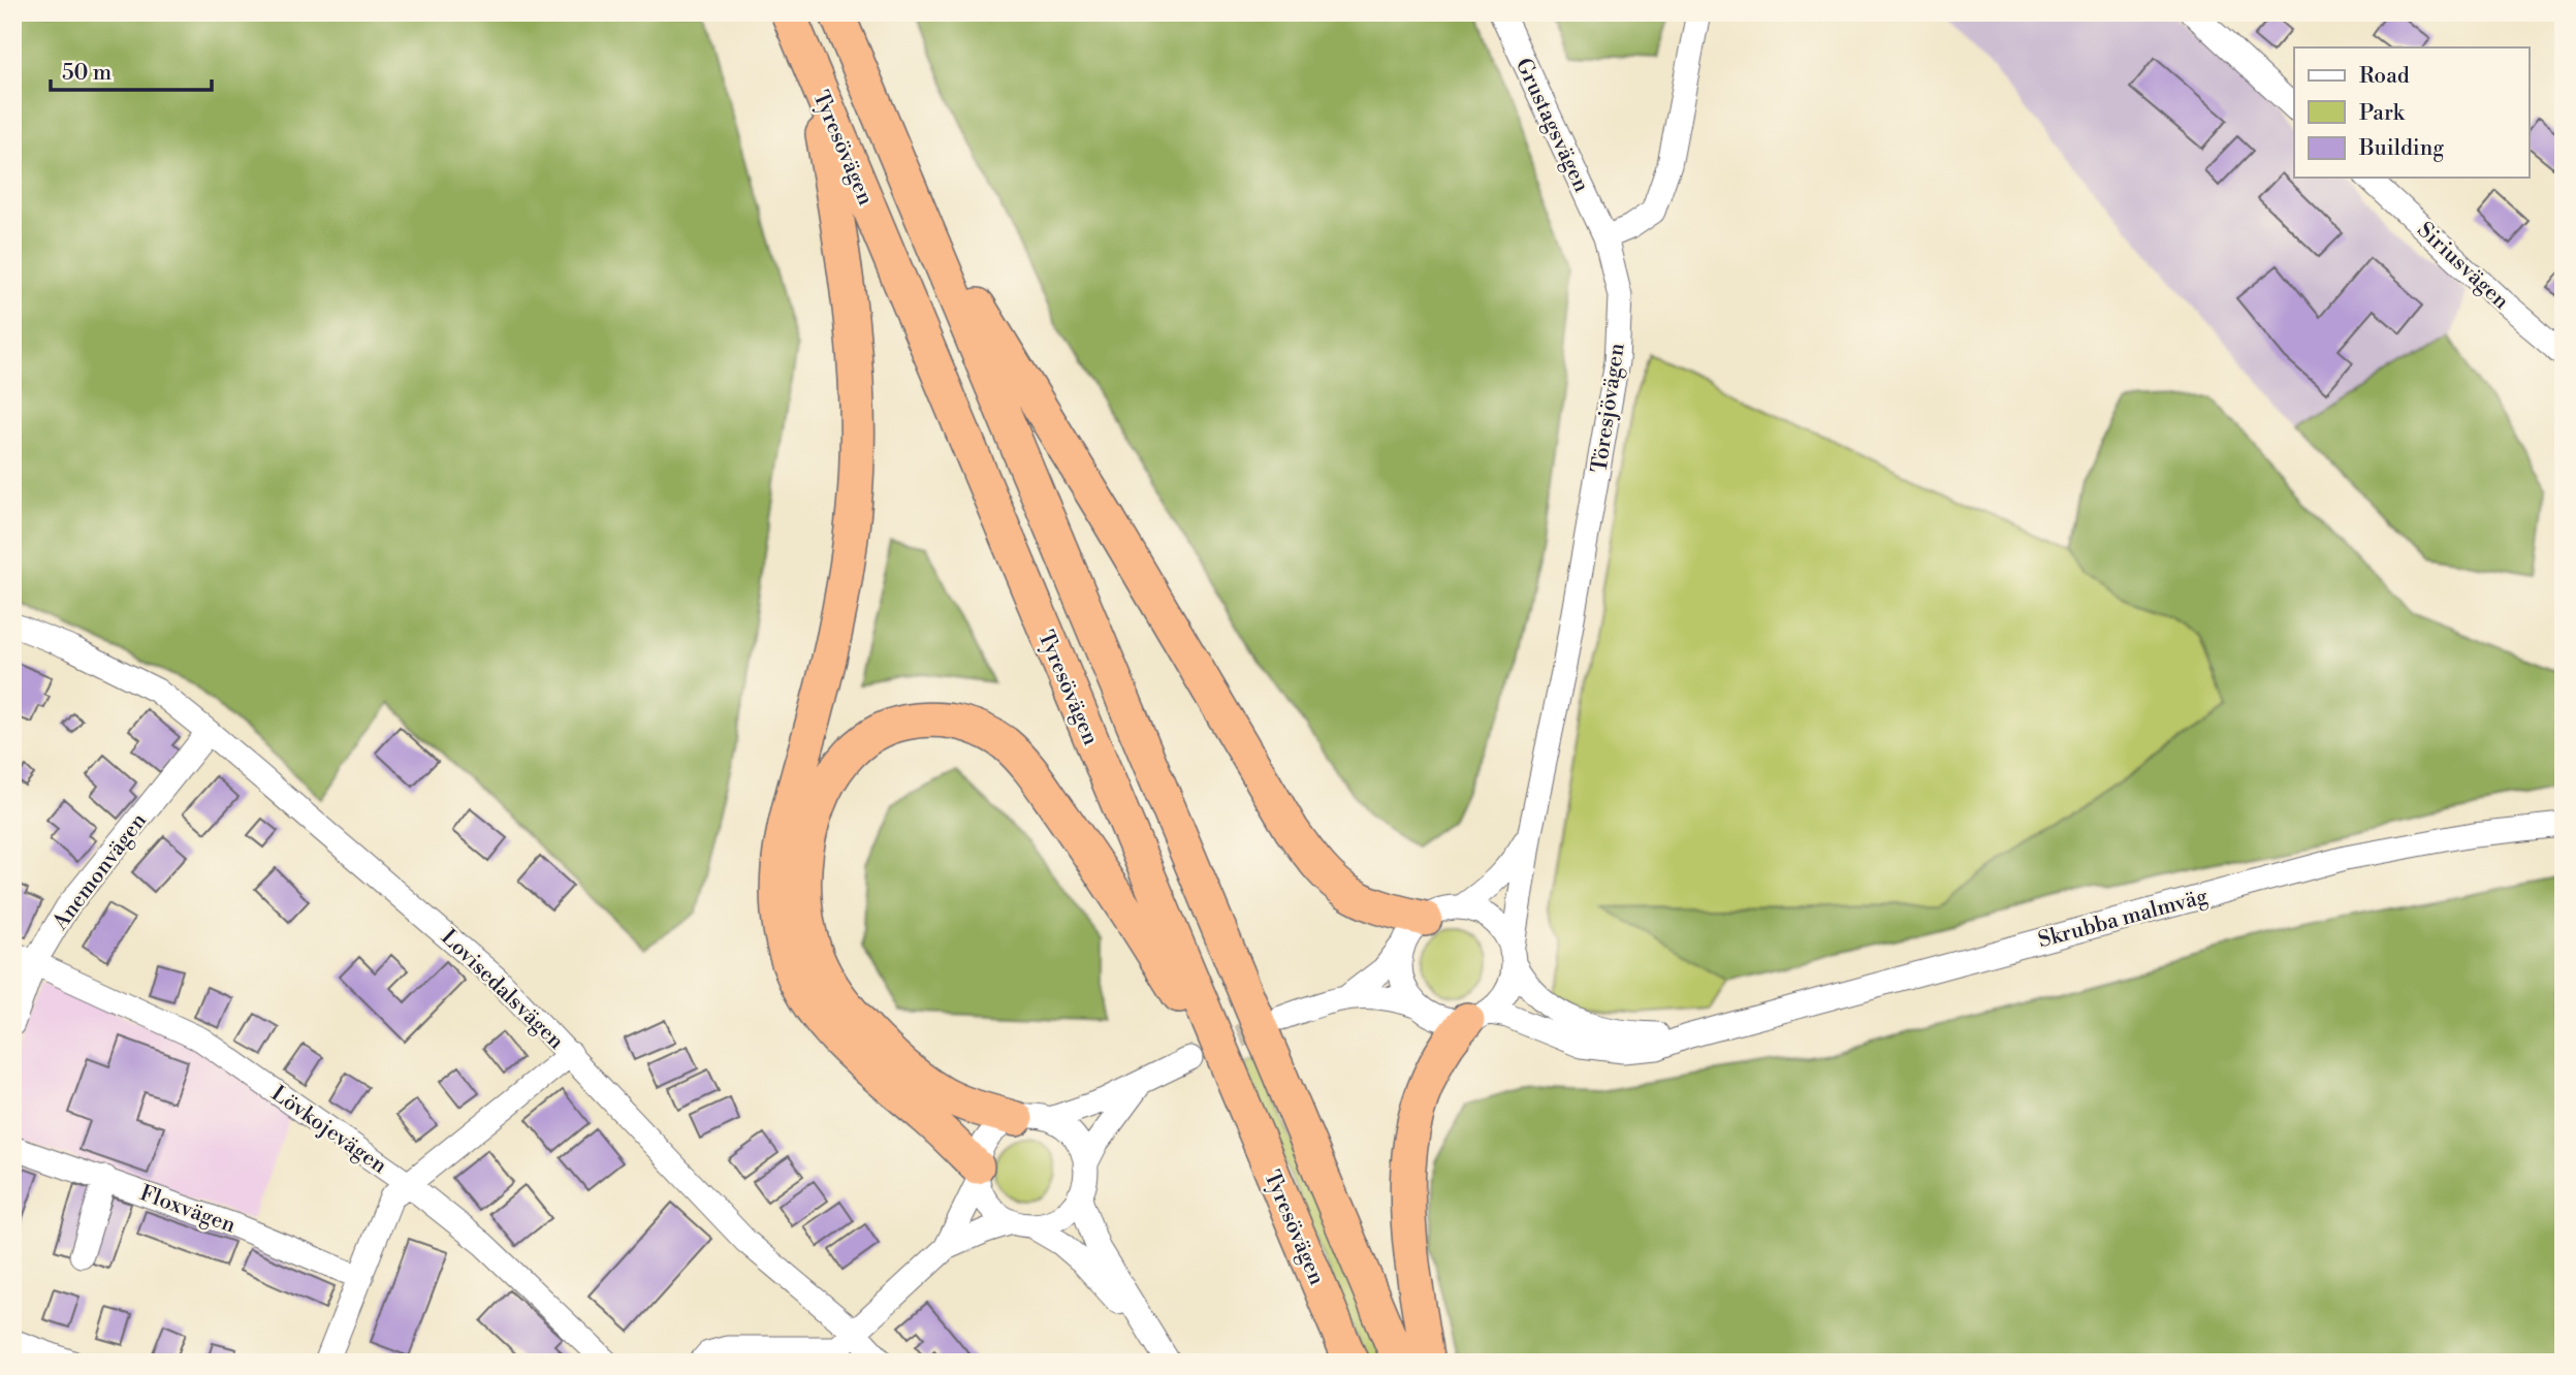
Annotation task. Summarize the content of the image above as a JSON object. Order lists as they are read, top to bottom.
{
  "streets": {
    "highway": ["Tyresövägen"],
    "street": [
      "Grustagsvägen",
      "Siriusvägen",
      "Töresjövägen",
      "Anemonvägen",
      "Skrubba malmväg",
      "Lovisedalsvägen",
      "Lövkojevägen",
      "Floxvägen"
    ]
  },
  "crossings": [
    ["Grustagsvägen", "Töresjövägen"],
    ["Töresjövägen", "Skrubba malmväg"],
    ["Anemonvägen", "Lovisedalsvägen"],
    ["Anemonvägen", "Lövkojevägen"]
  ],
  "legend": ["Road", "Park", "Building"],
  "scale_bar": "50 m"
}
